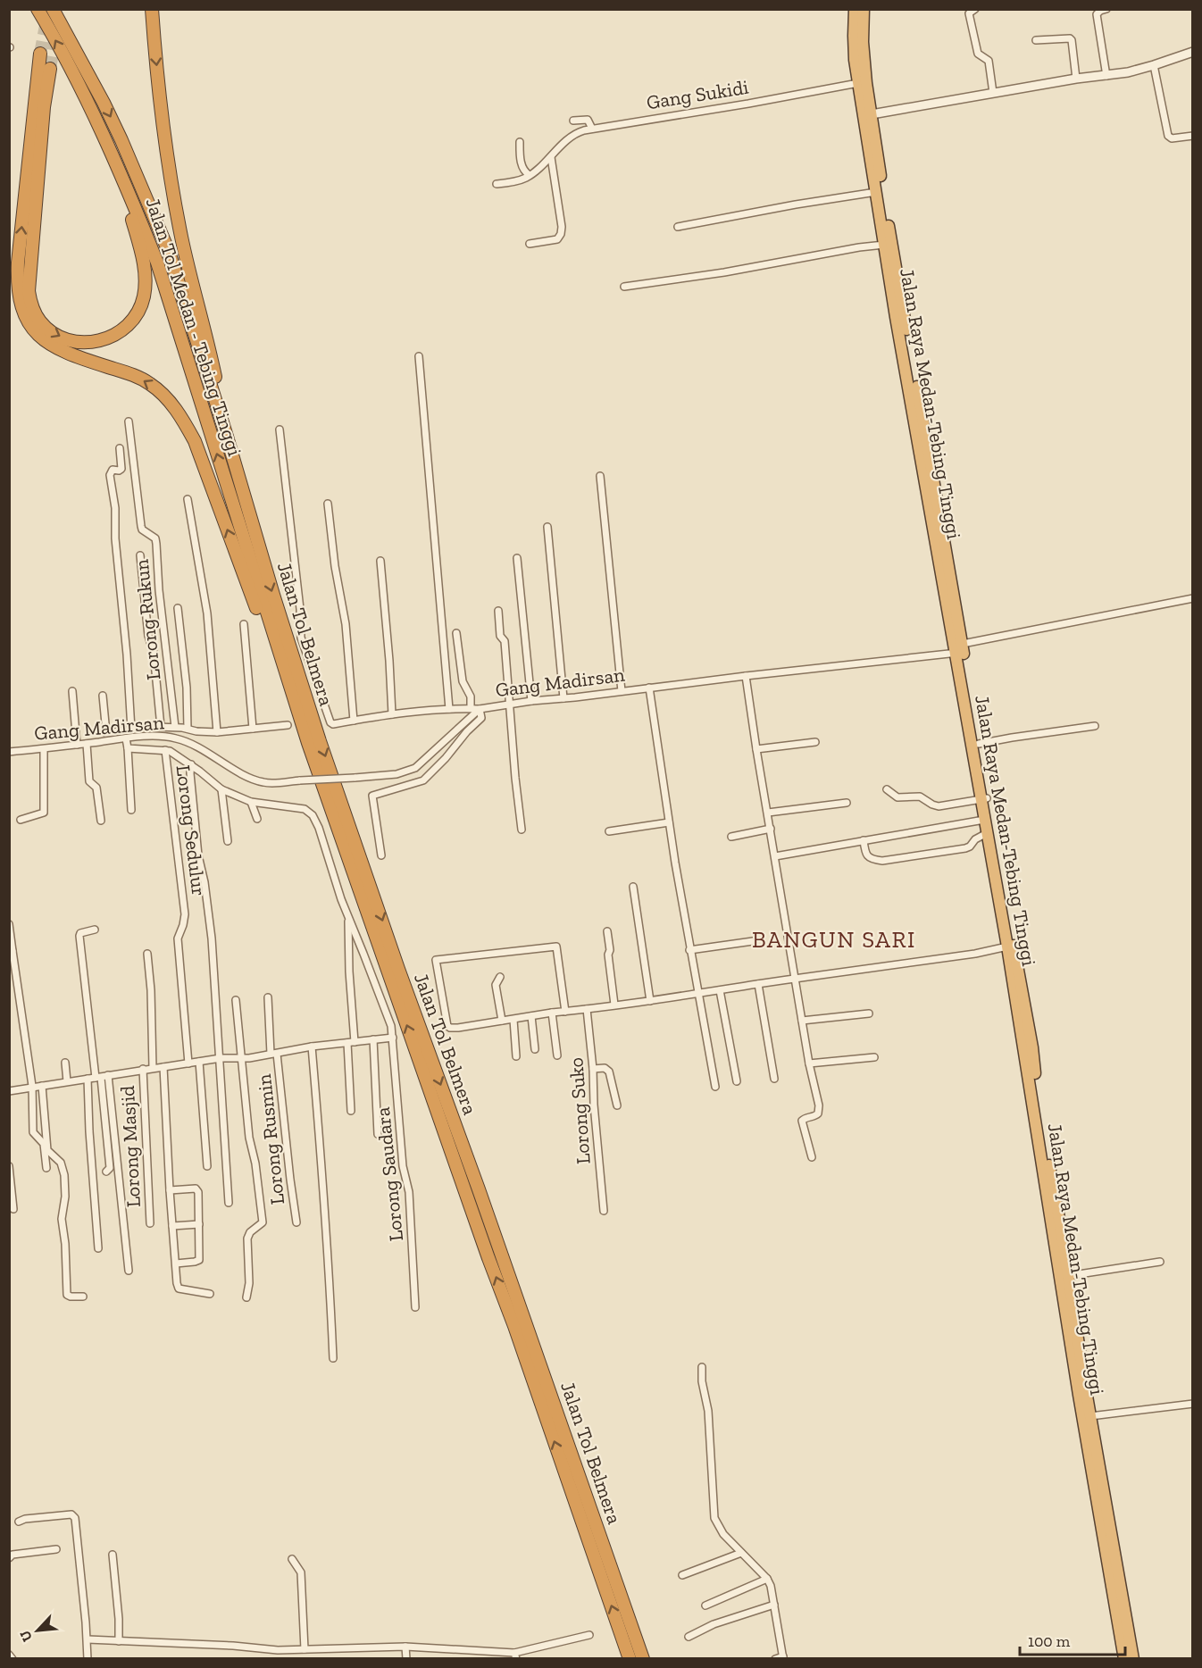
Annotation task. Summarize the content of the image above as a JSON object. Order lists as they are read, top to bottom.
{
  "streets": {
    "highway": ["Jalan Tol Medan - Tebing Tinggi", "Jalan Raya Medan-Tebing Tinggi", "Jalan Tol Belmera"],
    "street": [
      "Gang Sukidi",
      "Lorong Rukun",
      "Gang Madirsan",
      "Lorong Sedulur",
      "Lorong Suko",
      "Lorong Rusmin",
      "Lorong Masjid",
      "Lorong Saudara"
    ]
  },
  "crossings": [
    ["Gang Sukidi", "Jalan Raya Medan-Tebing Tinggi"],
    ["Jalan Tol Medan - Tebing Tinggi", "Jalan Tol Belmera"],
    ["Jalan Raya Medan-Tebing Tinggi", "Gang Madirsan"]
  ],
  "districts": ["BANGUN SARI"],
  "scale_bar": "100 m",
  "north": "bottom left"
}
